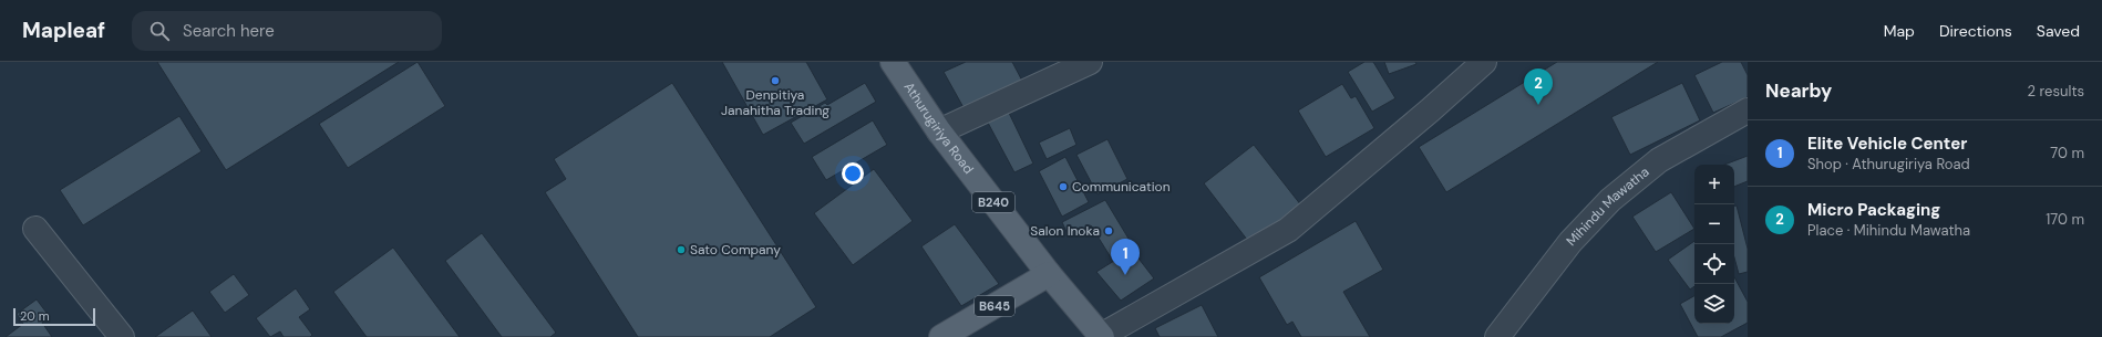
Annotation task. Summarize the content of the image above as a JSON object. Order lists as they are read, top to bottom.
{
  "streets": {
    "main road": ["Athurugiriya Road", "B240", "B645"],
    "street": ["Mihindu Mawatha"]
  },
  "crossings": [
    ["Athurugiriya Road", "B645"]
  ],
  "places": [
    "Denpitiya Janahitha Trading",
    "Communication",
    "Salon Inoka",
    "Sato Company"
  ],
  "scale_bar": "20 m",
  "page": {
    "header": "Mapleaf",
    "search": "Search here",
    "nav": ["Map", "Directions", "Saved"],
    "heading": ["Nearby", "2 results"],
    "pins": ["2", "1"],
    "list": [
      {
        "mark": "1",
        "name": "Elite Vehicle Center",
        "note": "Shop · Athurugiriya Road",
        "value": "70 m"
      },
      {
        "mark": "2",
        "name": "Micro Packaging",
        "note": "Place · Mihindu Mawatha",
        "value": "170 m"
      }
    ],
    "map_buttons": ["+", "−"],
    "scale": "20 m"
  }
}
